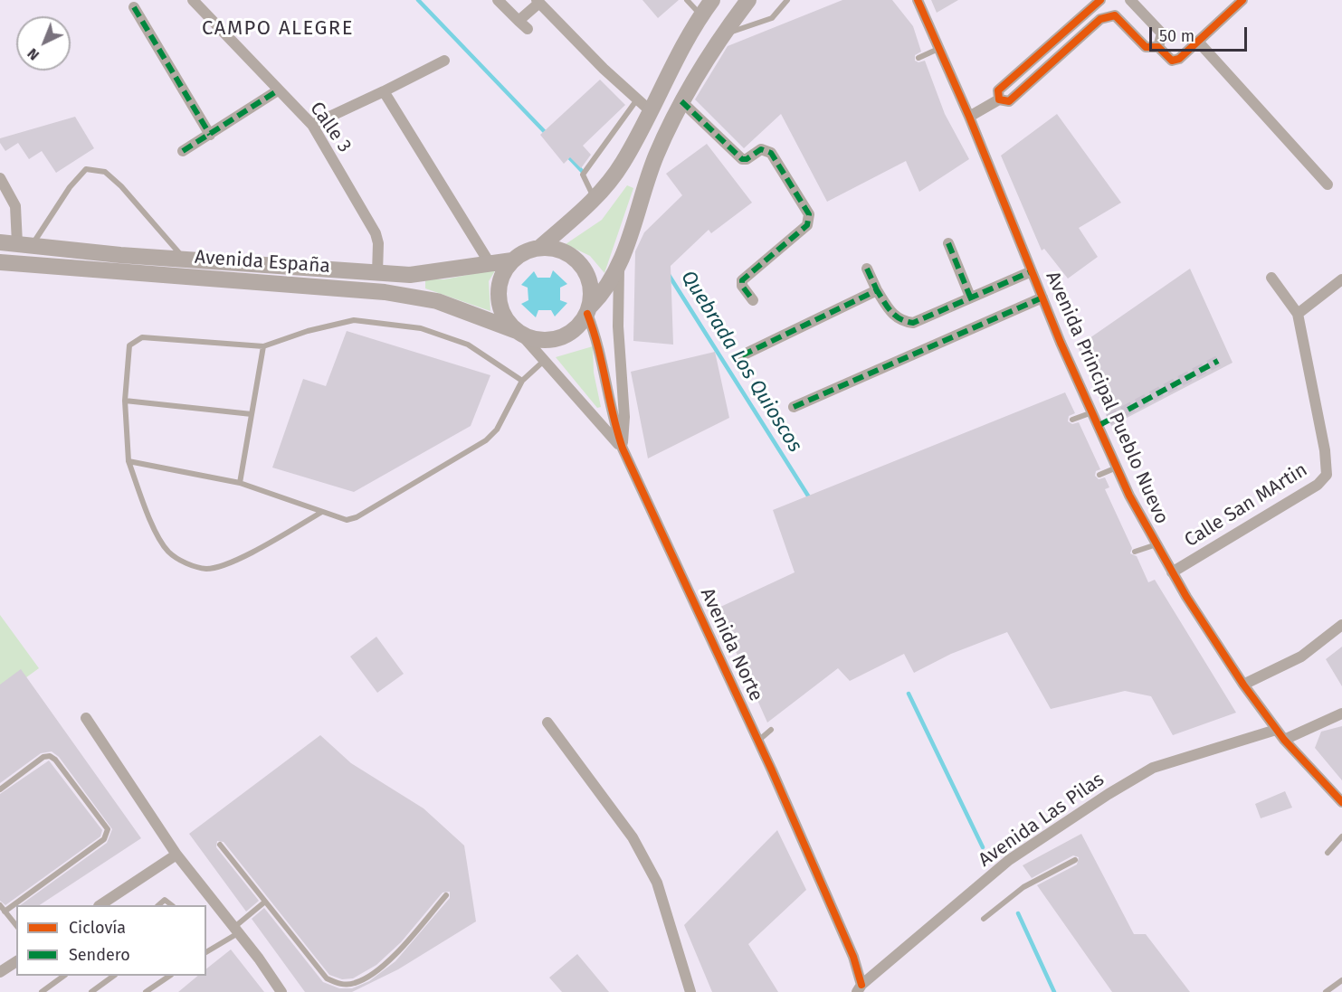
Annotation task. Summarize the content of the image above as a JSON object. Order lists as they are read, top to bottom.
{
  "streets": {
    "main road": ["Avenida España"],
    "street": [
      "Calle 3",
      "Avenida Principal Pueblo Nuevo",
      "Calle San MArtin",
      "Avenida Norte",
      "Avenida Las Pilas"
    ]
  },
  "crossings": [
    ["Calle 3", "Avenida España"],
    ["Avenida España", "Avenida Norte"],
    ["Avenida Principal Pueblo Nuevo", "Calle San MArtin"],
    ["Avenida Principal Pueblo Nuevo", "Avenida Las Pilas"],
    ["Avenida Norte", "Avenida Las Pilas"]
  ],
  "districts": ["CAMPO ALEGRE"],
  "water": ["Quebrada Los Quioscos"],
  "legend": ["Ciclovía", "Sendero"],
  "scale_bar": "50 m",
  "north": "bottom left"
}
